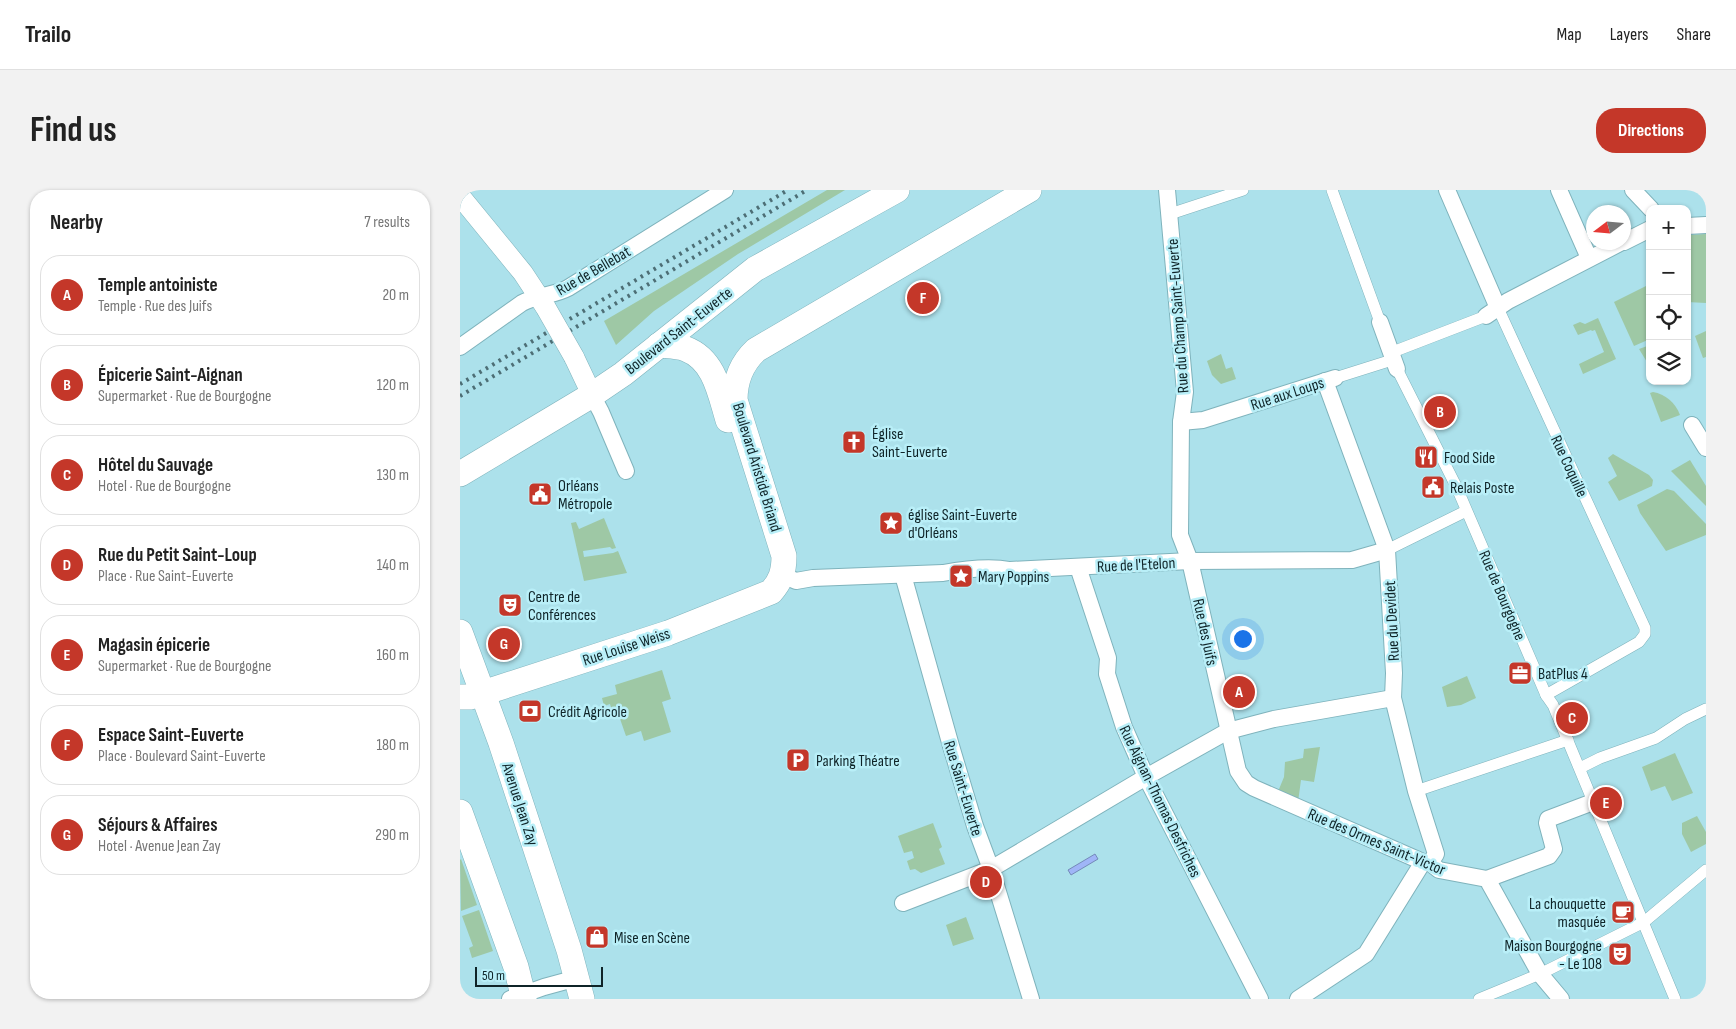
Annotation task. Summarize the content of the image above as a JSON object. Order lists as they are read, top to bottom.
{
  "streets": {
    "main road": [
      "Boulevard Saint-Euverte",
      "Boulevard Aristide Briand",
      "Rue Louise Weiss",
      "Avenue Jean Zay"
    ],
    "street": [
      "Rue de Bellebat",
      "Rue du Champ Saint-Euverte",
      "Rue aux Loups",
      "Rue Coquille",
      "Rue de l'Etelon",
      "Rue de Bourgogne",
      "Rue du Devidet",
      "Rue des Juifs",
      "Rue Saint-Euverte",
      "Rue Aignan-Thomas Desfriches",
      "Rue des Ormes Saint-Victor"
    ]
  },
  "crossings": [
    ["Rue du Champ Saint-Euverte", "Rue aux Loups"],
    ["Rue du Champ Saint-Euverte", "Rue de l'Etelon"],
    ["Rue du Champ Saint-Euverte", "Rue des Juifs"],
    ["Rue aux Loups", "Rue Coquille"],
    ["Rue aux Loups", "Rue de Bourgogne"],
    ["Rue aux Loups", "Rue du Devidet"],
    ["Rue Coquille", "Rue de Bourgogne"],
    ["Boulevard Aristide Briand", "Rue de l'Etelon"],
    ["Boulevard Aristide Briand", "Rue Louise Weiss"],
    ["Rue de l'Etelon", "Rue de Bourgogne"],
    ["Rue de l'Etelon", "Rue du Devidet"],
    ["Rue de l'Etelon", "Rue des Juifs"],
    ["Rue de l'Etelon", "Rue Louise Weiss"],
    ["Rue de l'Etelon", "Rue Saint-Euverte"],
    ["Rue de l'Etelon", "Rue Aignan-Thomas Desfriches"],
    ["Rue du Devidet", "Rue des Ormes Saint-Victor"],
    ["Rue des Juifs", "Rue des Ormes Saint-Victor"],
    ["Rue Louise Weiss", "Avenue Jean Zay"]
  ],
  "places": {
    "church": ["Église Saint-Euverte"],
    "restaurant": ["Food Side"],
    "public building": ["Relais Poste", "Orléans Métropole"],
    "place": ["église Saint-Euverte d'Orléans", "Mary Poppins"],
    "theatre": ["Centre de Conférences", "Maison Bourgogne - Le 108"],
    "office": ["BatPlus 4"],
    "bank": ["Crédit Agricole"],
    "parking": ["Parking Théatre"],
    "cafe": ["La chouquette masquée"],
    "shop": ["Mise en Scène"]
  },
  "scale_bar": "50 m",
  "north": "left",
  "page": {
    "header": "Trailo",
    "nav": ["Map", "Layers", "Share"],
    "buttons": "Directions",
    "title": "Find us",
    "heading": ["Nearby", "7 results"],
    "map_buttons": ["+", "−"],
    "list": [
      {
        "mark": "A",
        "name": "Temple antoiniste",
        "note": "Temple · Rue des Juifs",
        "value": "20 m"
      },
      {
        "mark": "B",
        "name": "Épicerie Saint-Aignan",
        "note": "Supermarket · Rue de Bourgogne",
        "value": "120 m"
      },
      {
        "mark": "C",
        "name": "Hôtel du Sauvage",
        "note": "Hotel · Rue de Bourgogne",
        "value": "130 m"
      },
      {
        "mark": "D",
        "name": "Rue du Petit Saint-Loup",
        "note": "Place · Rue Saint-Euverte",
        "value": "140 m"
      },
      {
        "mark": "E",
        "name": "Magasin épicerie",
        "note": "Supermarket · Rue de Bourgogne",
        "value": "160 m"
      },
      {
        "mark": "F",
        "name": "Espace Saint-Euverte",
        "note": "Place · Boulevard Saint-Euverte",
        "value": "180 m"
      },
      {
        "mark": "G",
        "name": "Séjours & Affaires",
        "note": "Hotel · Avenue Jean Zay",
        "value": "290 m"
      }
    ],
    "pins": [
      "F",
      "B",
      "G",
      "A",
      "C",
      "E",
      "D"
    ],
    "scale": "50 m"
  }
}
